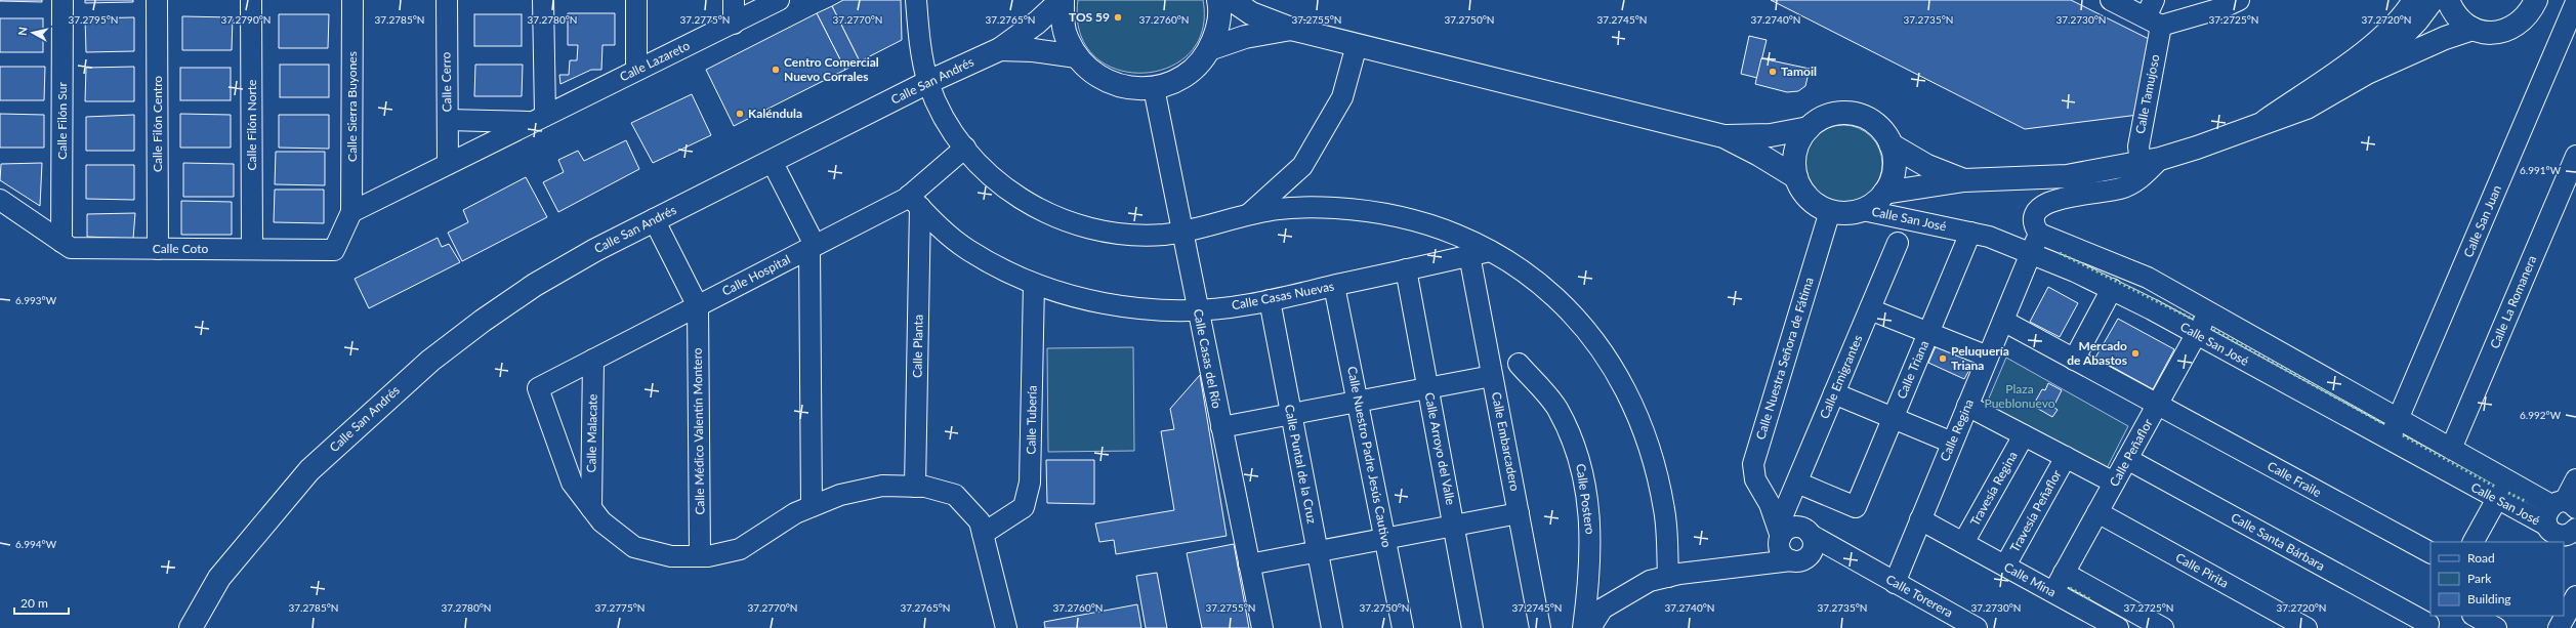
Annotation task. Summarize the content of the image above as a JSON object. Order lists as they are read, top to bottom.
{
  "streets": {
    "main road": ["Calle San Andrés"],
    "street": [
      "Calle Lazareto",
      "Calle Cerro",
      "Calle Tamujoso",
      "Calle Sierra Buyones",
      "Calle Filón Sur",
      "Calle Filón Centro",
      "Calle Filón Norte",
      "Calle San José",
      "Calle San Juan",
      "Calle Coto",
      "Calle Hospital",
      "Calle Casas Nuevas",
      "Calle La Romanera",
      "Calle Planta",
      "Calle Casas del Río",
      "Calle Nuestra Señora de Fátima",
      "Calle Triana",
      "Calle Emigrantes",
      "Calle Tubería",
      "Calle Regina",
      "Calle Médico Valentín Montero",
      "Calle Malacate",
      "Calle Embarcadero",
      "Calle Arroyo del Valle",
      "Calle Peñaflor",
      "Calle Nuestro Padre Jesús Cautivo",
      "Calle Puntal de la Cruz",
      "Calle Fraile",
      "Travesía Regina",
      "Calle Postero",
      "Travesía Peñaflor",
      "Calle Santa Bárbara",
      "Calle Pirita",
      "Calle Mina",
      "Calle Torerera"
    ]
  },
  "crossings": [
    ["Calle Lazareto", "Calle Cerro"],
    ["Calle Lazareto", "Calle Sierra Buyones"],
    ["Calle Lazareto", "Calle Coto"],
    ["Calle Sierra Buyones", "Calle Coto"],
    ["Calle Filón Sur", "Calle Coto"],
    ["Calle Filón Centro", "Calle Coto"],
    ["Calle Filón Norte", "Calle Coto"],
    ["Calle San José", "Calle San Juan"],
    ["Calle San José", "Calle La Romanera"],
    ["Calle San José", "Calle Nuestra Señora de Fátima"],
    ["Calle San José", "Calle Triana"],
    ["Calle San José", "Calle Regina"],
    ["Calle San José", "Calle Peñaflor"],
    ["Calle Hospital", "Calle Casas Nuevas"],
    ["Calle Hospital", "Calle Planta"],
    ["Calle Hospital", "Calle Médico Valentín Montero"],
    ["Calle Hospital", "Calle Malacate"],
    ["Calle Casas Nuevas", "Calle Planta"],
    ["Calle Casas Nuevas", "Calle Casas del Río"],
    ["Calle Casas Nuevas", "Calle Tubería"],
    ["Calle Casas Nuevas", "Calle Embarcadero"],
    ["Calle Casas Nuevas", "Calle Arroyo del Valle"],
    ["Calle Casas Nuevas", "Calle Nuestro Padre Jesús Cautivo"],
    ["Calle Casas Nuevas", "Calle Puntal de la Cruz"],
    ["Calle Nuestra Señora de Fátima", "Calle Emigrantes"],
    ["Calle Nuestra Señora de Fátima", "Calle Torerera"],
    ["Calle Triana", "Calle Emigrantes"],
    ["Calle Emigrantes", "Calle Torerera"],
    ["Calle Regina", "Calle Fraile"],
    ["Calle Regina", "Calle Mina"],
    ["Calle Regina", "Calle Torerera"],
    ["Calle Peñaflor", "Calle Fraile"],
    ["Calle Peñaflor", "Calle Santa Bárbara"],
    ["Calle Peñaflor", "Calle Pirita"],
    ["Calle Peñaflor", "Calle Mina"],
    ["Travesía Regina", "Calle Mina"],
    ["Travesía Peñaflor", "Calle Mina"]
  ],
  "parks": ["Plaza Pueblonuevo"],
  "places": [
    "TOS 59",
    "Centro Comercial Nuevo Corrales",
    "Tamoil",
    "Kaléndula",
    "Mercado de Abastos",
    "Peluquería Triana"
  ],
  "legend": ["Road", "Park", "Building"],
  "scale_bar": "20 m",
  "north": "left",
  "coordinates": [
    "37.2795°N",
    "37.2790°N",
    "37.2785°N",
    "37.2780°N",
    "37.2775°N",
    "37.2770°N",
    "37.2765°N",
    "37.2760°N",
    "37.2755°N",
    "37.2750°N",
    "37.2745°N",
    "37.2740°N",
    "37.2735°N",
    "37.2730°N",
    "37.2725°N",
    "37.2720°N",
    "6.991°W",
    "6.993°W",
    "6.992°W",
    "6.994°W"
  ]
}
